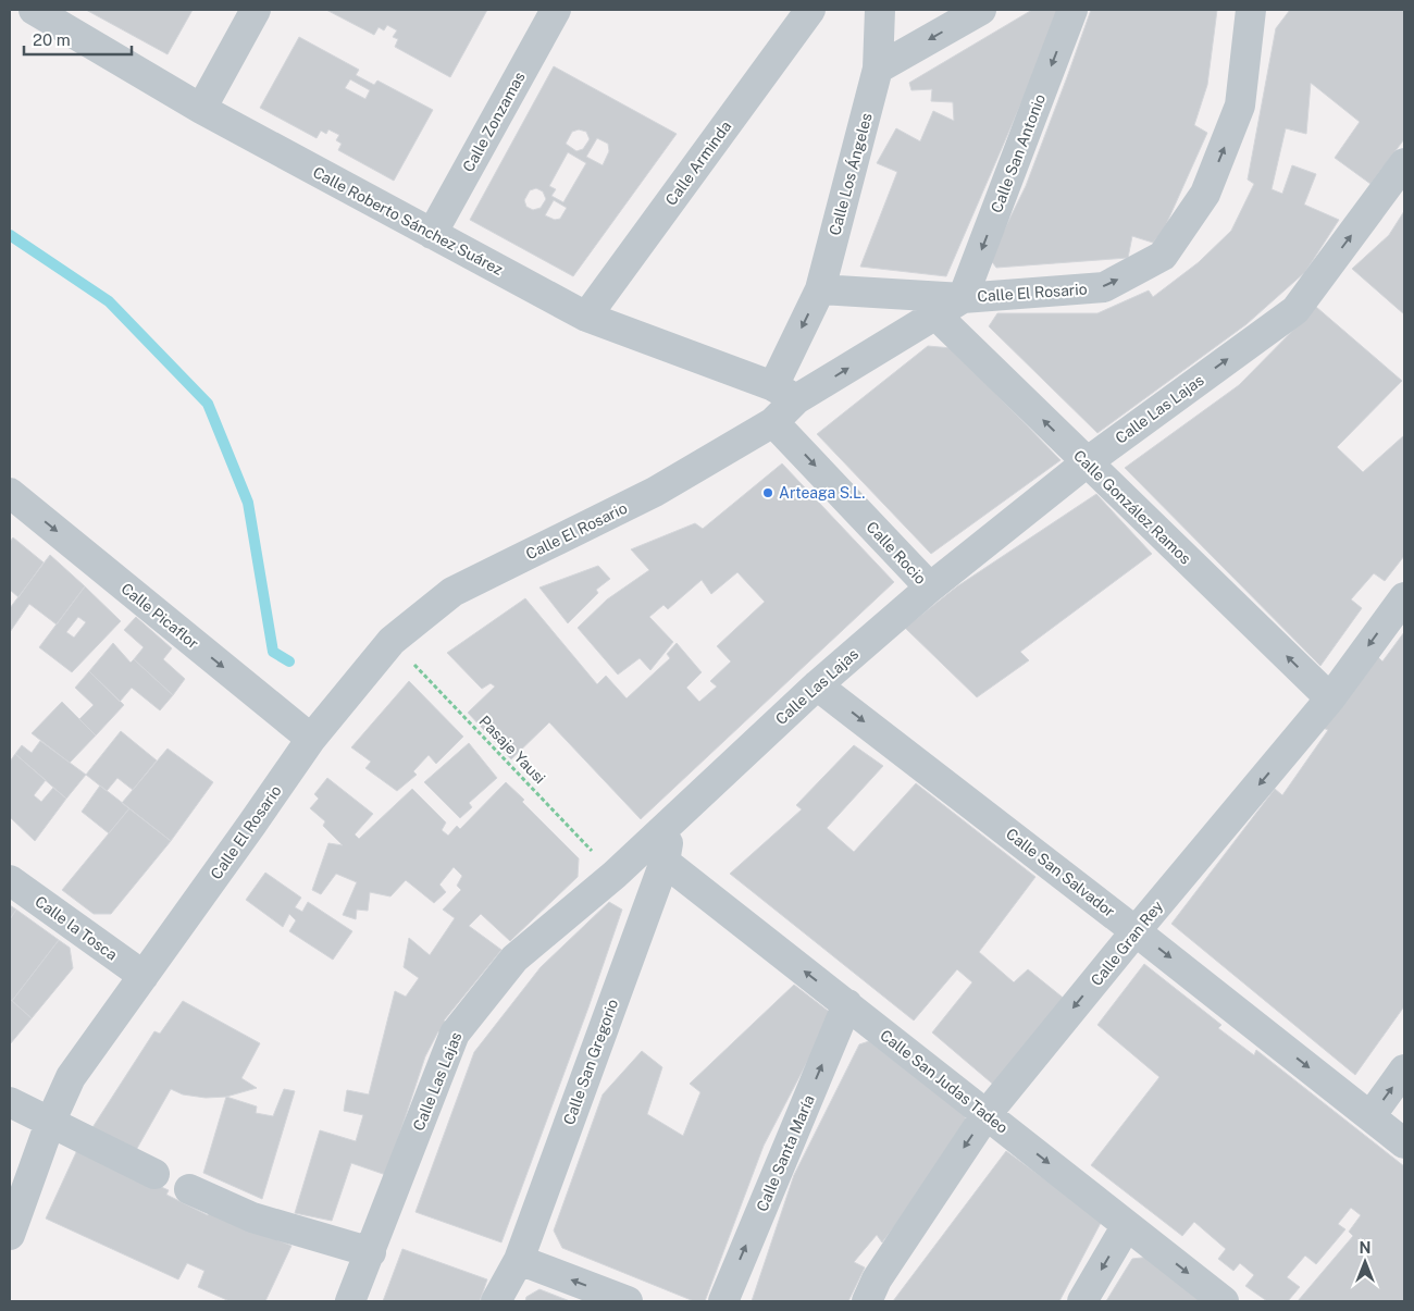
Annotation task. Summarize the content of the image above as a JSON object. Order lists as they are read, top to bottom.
{
  "streets": {
    "street": [
      "Calle Zonzamas",
      "Calle San Antonio",
      "Calle Arminda",
      "Calle Los Ángeles",
      "Calle Roberto Sánchez Suárez",
      "Calle El Rosario",
      "Calle Las Lajas",
      "Calle González Ramos",
      "Calle Rocio",
      "Calle Picaflor",
      "Calle San Salvador",
      "Calle la Tosca",
      "Calle Gran Rey",
      "Calle San Gregorio",
      "Calle San Judas Tadeo",
      "Calle Santa María"
    ],
    "path": ["Pasaje Yausi"]
  },
  "crossings": [
    ["Calle Zonzamas", "Calle Roberto Sánchez Suárez"],
    ["Calle San Antonio", "Calle El Rosario"],
    ["Calle Arminda", "Calle Roberto Sánchez Suárez"],
    ["Calle Los Ángeles", "Calle Roberto Sánchez Suárez"],
    ["Calle Los Ángeles", "Calle El Rosario"],
    ["Calle Roberto Sánchez Suárez", "Calle El Rosario"],
    ["Calle El Rosario", "Calle González Ramos"],
    ["Calle El Rosario", "Calle Rocio"],
    ["Calle El Rosario", "Calle Picaflor"],
    ["Calle El Rosario", "Pasaje Yausi"],
    ["Calle El Rosario", "Calle la Tosca"],
    ["Calle Las Lajas", "Calle González Ramos"],
    ["Calle Las Lajas", "Calle Rocio"],
    ["Calle Las Lajas", "Pasaje Yausi"],
    ["Calle Las Lajas", "Calle San Salvador"],
    ["Calle Las Lajas", "Calle San Gregorio"],
    ["Calle González Ramos", "Calle Gran Rey"],
    ["Calle San Salvador", "Calle Gran Rey"],
    ["Calle Gran Rey", "Calle San Judas Tadeo"],
    ["Calle San Gregorio", "Calle San Judas Tadeo"],
    ["Calle San Judas Tadeo", "Calle Santa María"]
  ],
  "one_way": [
    "Calle San Antonio",
    "Calle González Ramos",
    "Calle Rocio",
    "Calle Picaflor",
    "Calle San Salvador",
    "Calle Gran Rey",
    "Calle Santa María"
  ],
  "places": ["Arteaga S.L."],
  "scale_bar": "20 m",
  "north": "top"
}
